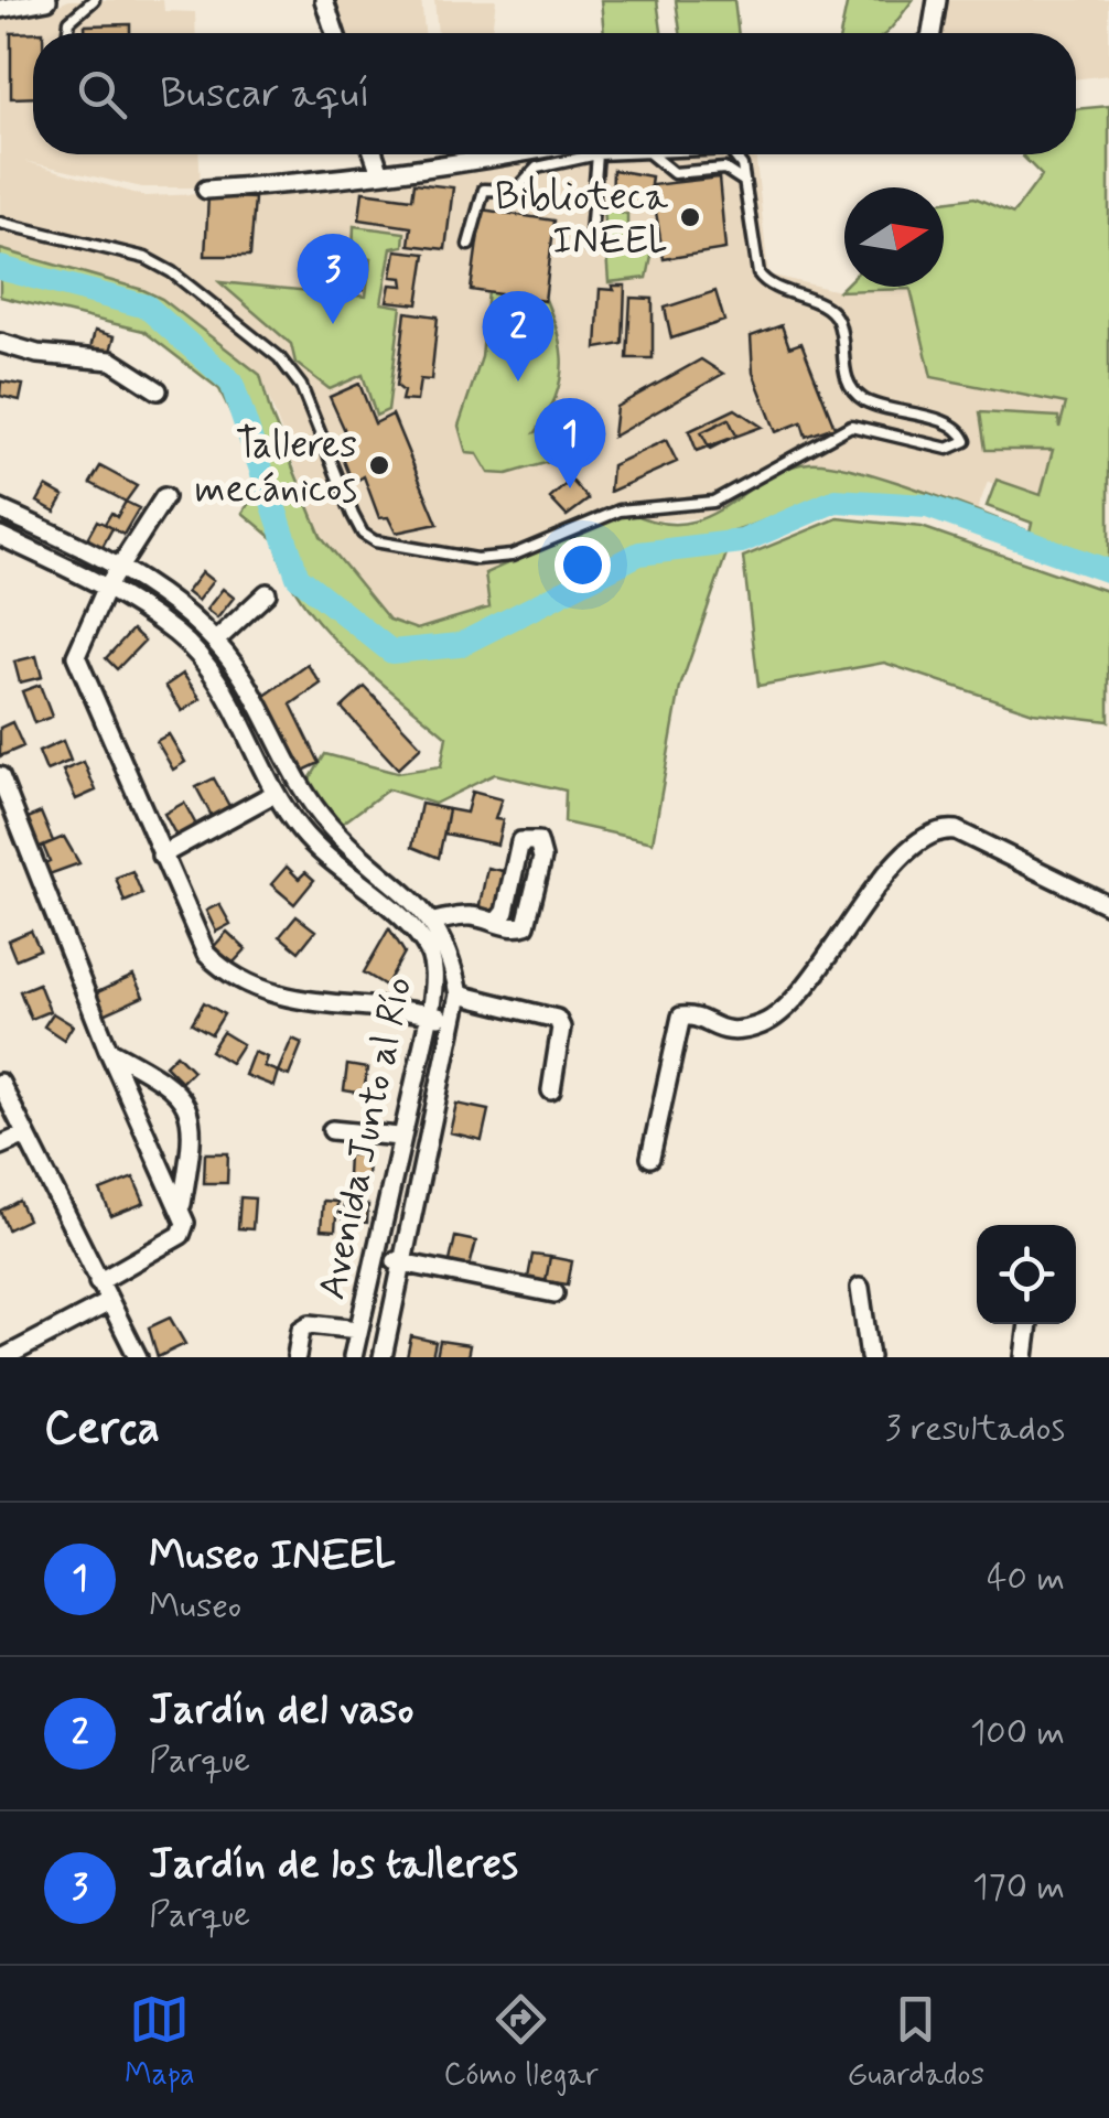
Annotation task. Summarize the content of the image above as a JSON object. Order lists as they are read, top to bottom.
{
  "streets": {
    "street": ["Avenida Junto al Río"]
  },
  "places": ["Biblioteca INEEL", "Talleres mecánicos"],
  "north": "right",
  "page": {
    "search": "Buscar aquí",
    "pins": ["3", "2", "1"],
    "heading": ["Cerca", "3 resultados"],
    "list": [
      {
        "mark": "1",
        "name": "Museo INEEL",
        "note": "Museo",
        "value": "40 m"
      },
      {
        "mark": "2",
        "name": "Jardín del vaso",
        "note": "Parque",
        "value": "100 m"
      },
      {
        "mark": "3",
        "name": "Jardín de los talleres",
        "note": "Parque",
        "value": "170 m"
      }
    ],
    "nav": ["Mapa", "Cómo llegar", "Guardados"]
  }
}
